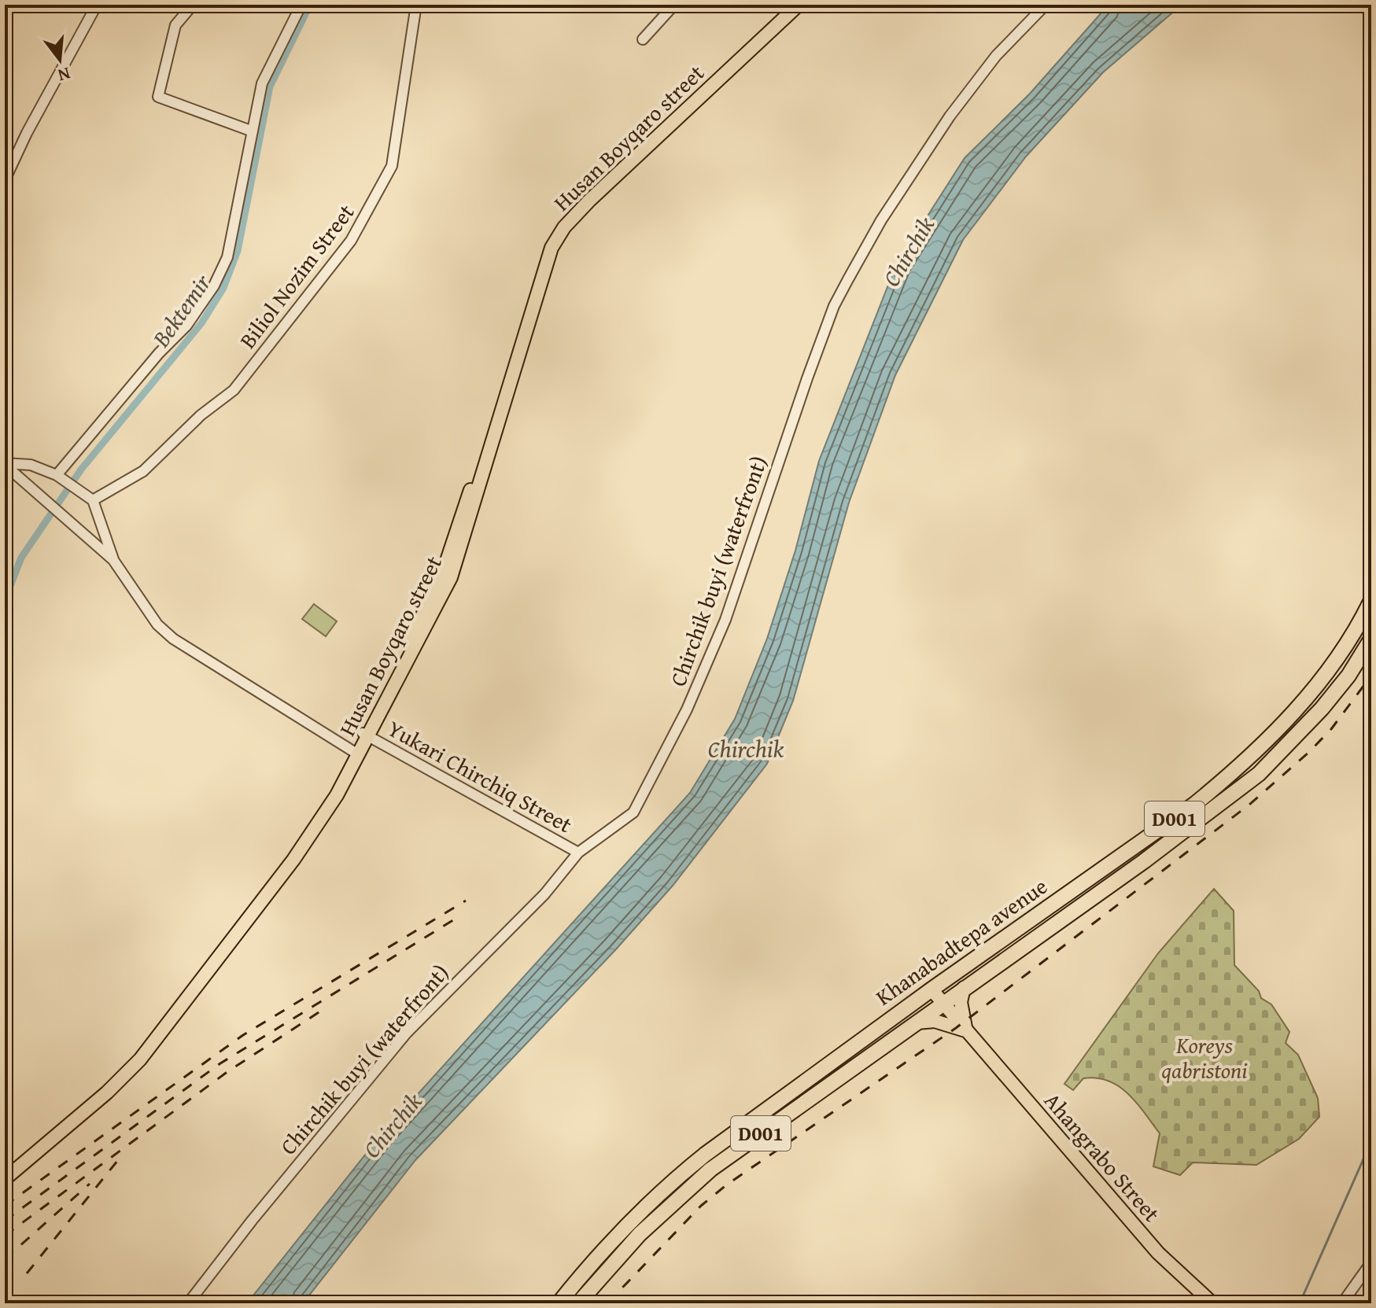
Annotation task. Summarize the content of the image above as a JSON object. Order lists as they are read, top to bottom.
{
  "streets": {
    "highway": ["D001", "Khanabadtepa avenue"],
    "main road": ["Husan Boyqaro street", "Ahangrabo Street"],
    "street": ["Biliol Nozim Street", "Chirchik buyi (waterfront)", "Yukari Chirchiq Street"]
  },
  "crossings": [
    ["Husan Boyqaro street", "Yukari Chirchiq Street"],
    ["Chirchik buyi (waterfront)", "Yukari Chirchiq Street"],
    ["Khanabadtepa avenue", "Ahangrabo Street"]
  ],
  "water": ["Chirchik", "Bektemir"],
  "parks": ["Koreys qabristoni"],
  "north": "bottom"
}
